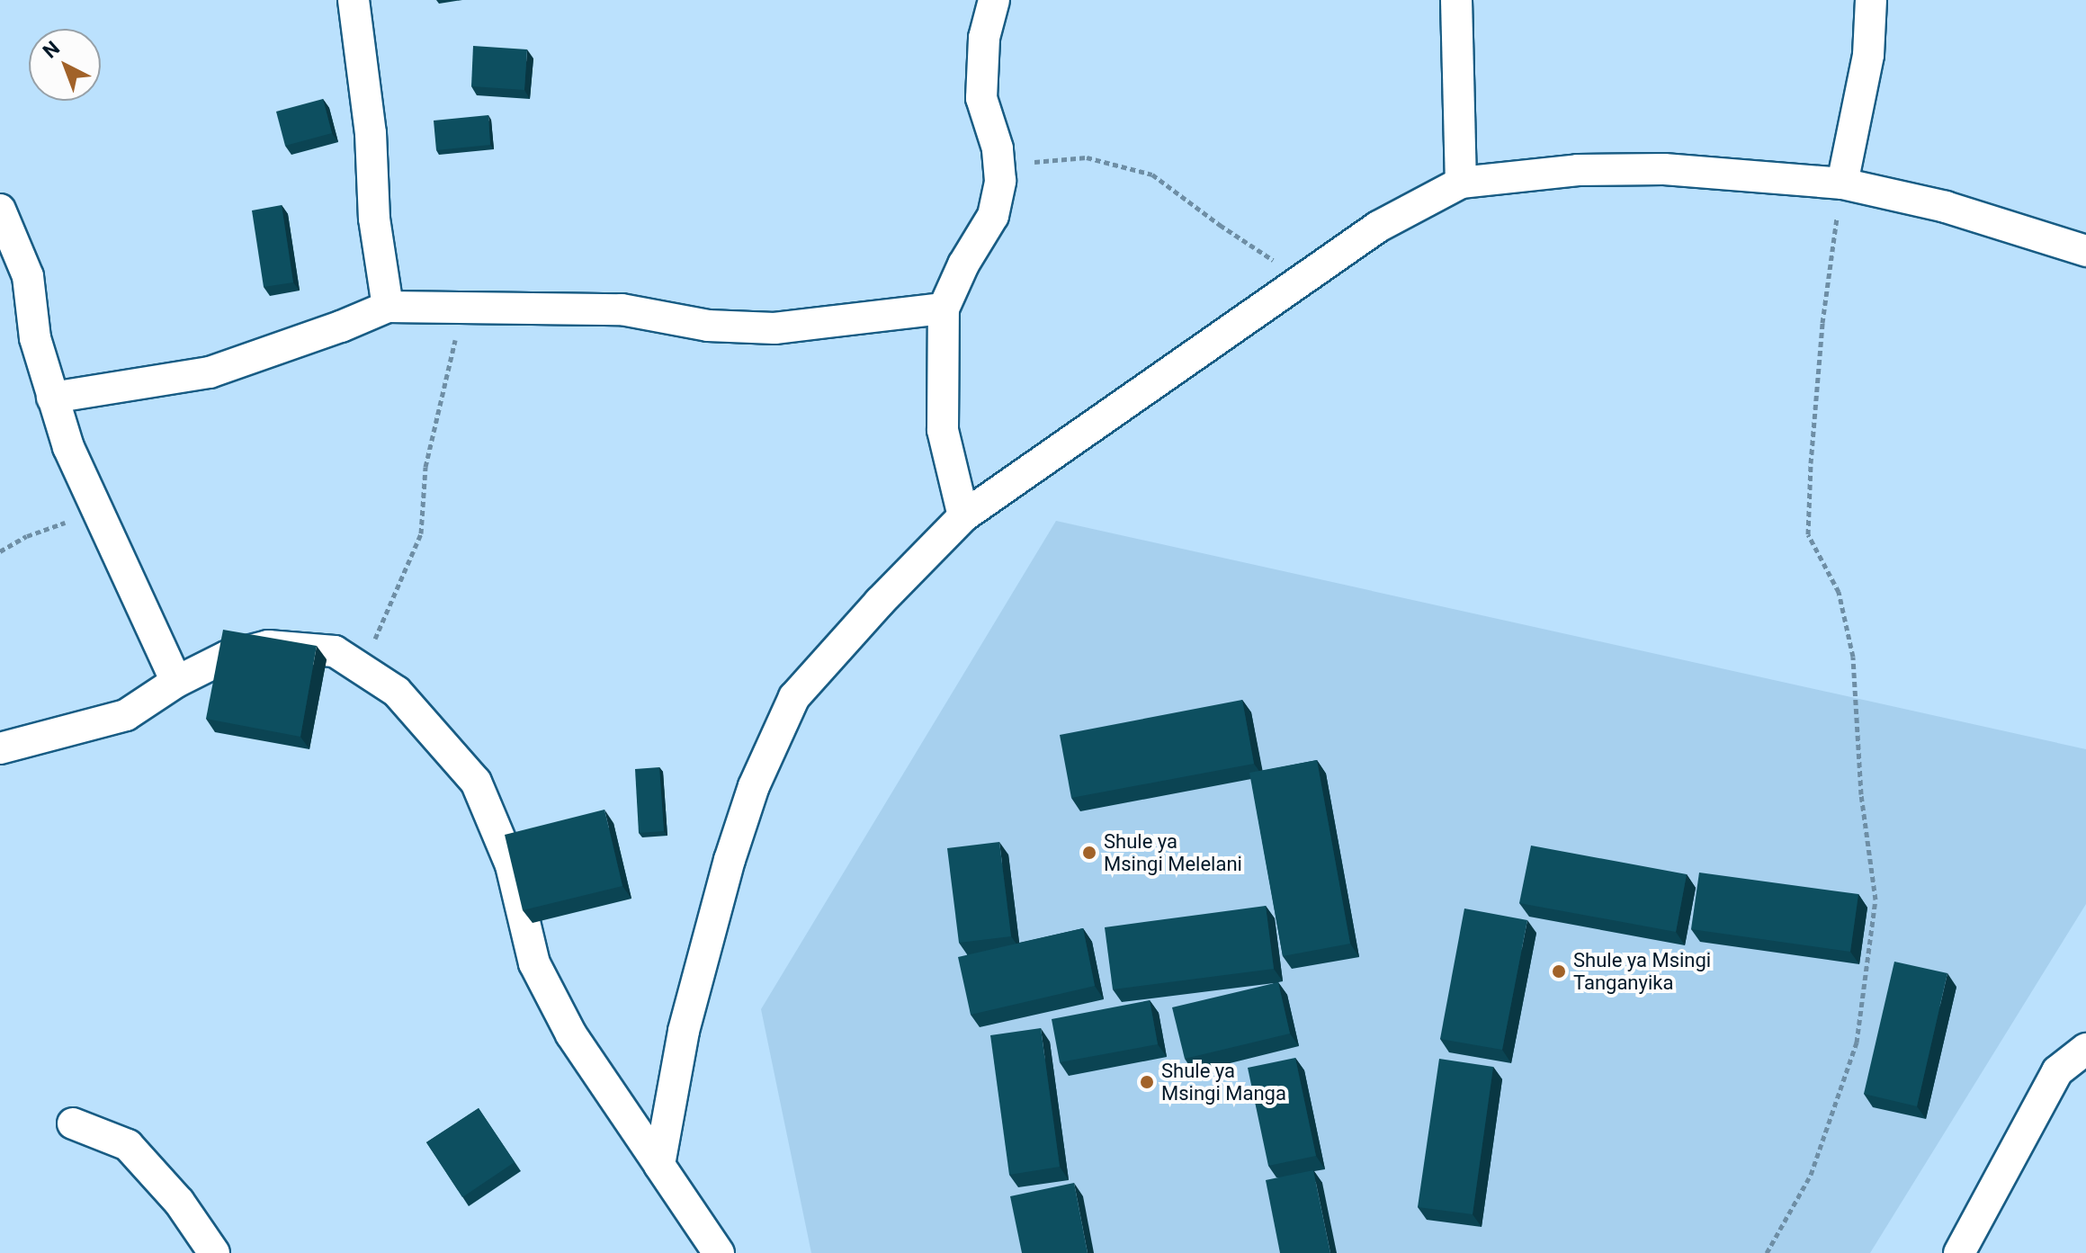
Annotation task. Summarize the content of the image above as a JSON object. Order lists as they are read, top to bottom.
{
  "places": ["Shule ya Msingi Melelani", "Shule ya Msingi Tanganyika", "Shule ya Msingi Manga"],
  "north": "top left"
}
